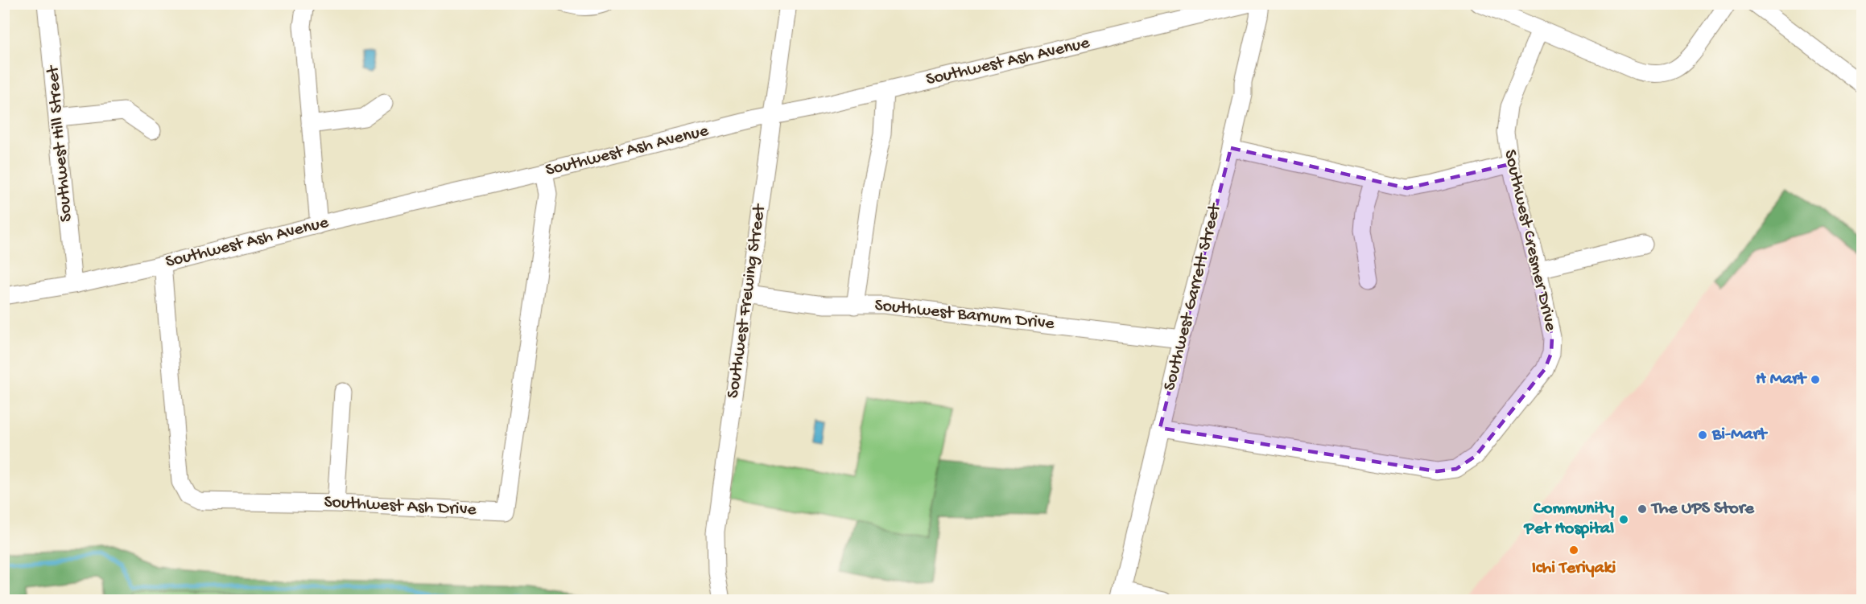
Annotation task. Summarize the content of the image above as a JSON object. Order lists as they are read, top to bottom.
{
  "streets": {
    "street": [
      "Southwest Ash Avenue",
      "Southwest Hill Street",
      "Southwest Cresmer Drive",
      "Southwest Garrett Street",
      "Southwest Frewing Street",
      "Southwest Barnum Drive",
      "Southwest Ash Drive"
    ]
  },
  "crossings": [
    ["Southwest Ash Avenue", "Southwest Hill Street"],
    ["Southwest Ash Avenue", "Southwest Frewing Street"],
    ["Southwest Ash Avenue", "Southwest Ash Drive"],
    ["Southwest Cresmer Drive", "Southwest Garrett Street"],
    ["Southwest Garrett Street", "Southwest Barnum Drive"],
    ["Southwest Frewing Street", "Southwest Barnum Drive"]
  ],
  "places": [
    "H Mart",
    "Bi-Mart",
    "The UPS Store",
    "Community Pet Hospital",
    "Ichi Teriyaki"
  ]
}
